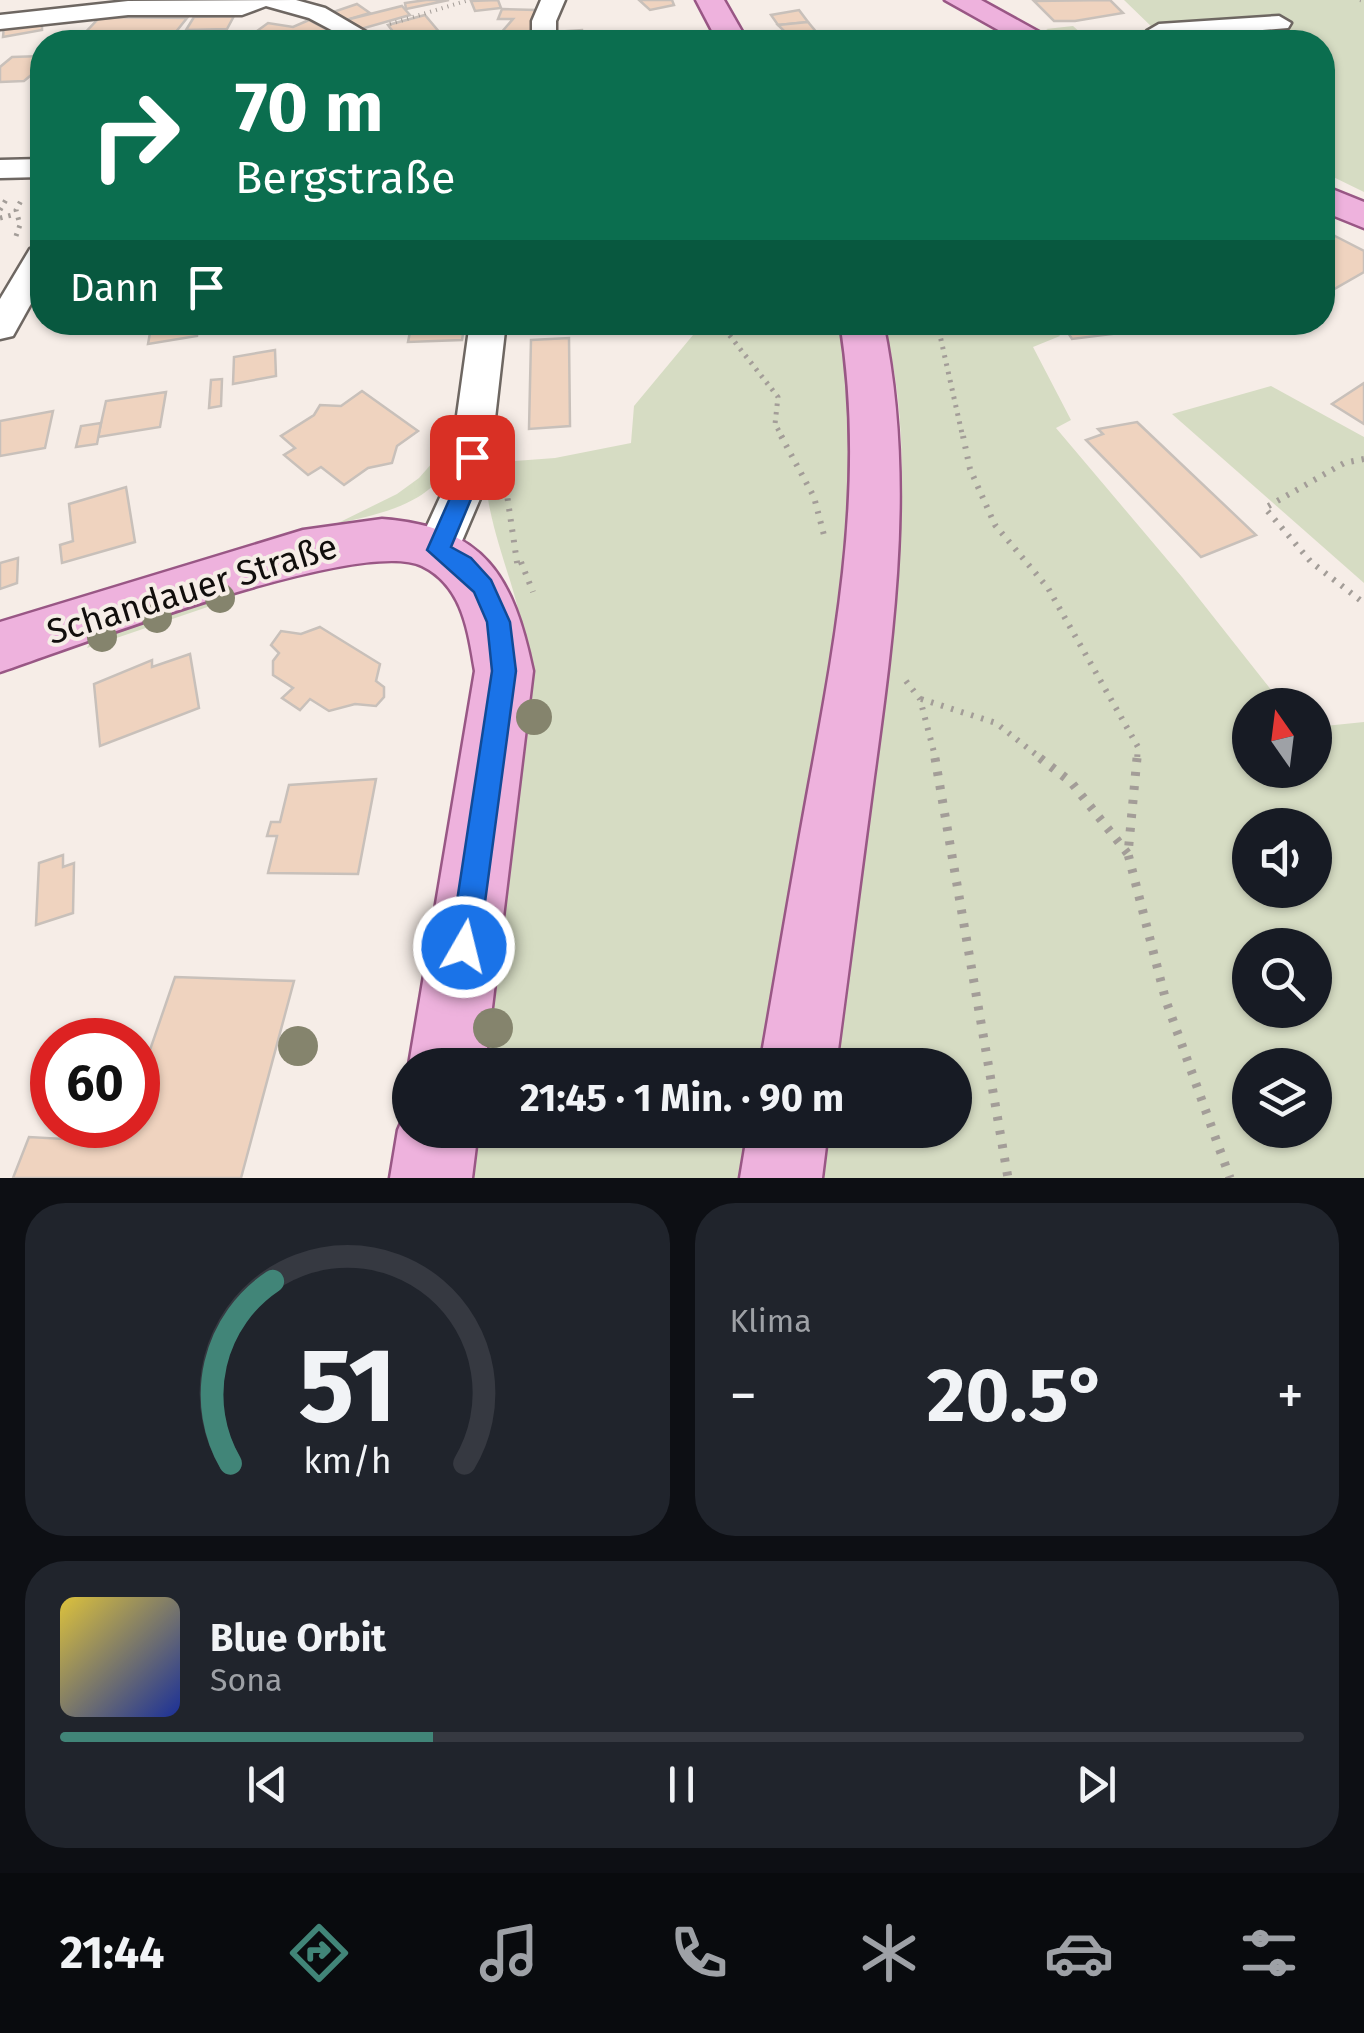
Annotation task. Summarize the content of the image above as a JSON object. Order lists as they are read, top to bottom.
{
  "streets": {
    "main road": ["Schandauer Straße"]
  },
  "north": "top",
  "page": {
    "turn": ["70 m", "Bergstraße"],
    "then": "Dann",
    "limit": "60",
    "trip": "21:45 · 1 Min. · 90 m",
    "tile": "Klima",
    "heat": ["−", "20.5°", "+"],
    "song": ["Blue Orbit", "Sona"],
    "tabs": "21:44",
    "gauge": ["51", "km/h"]
  }
}
